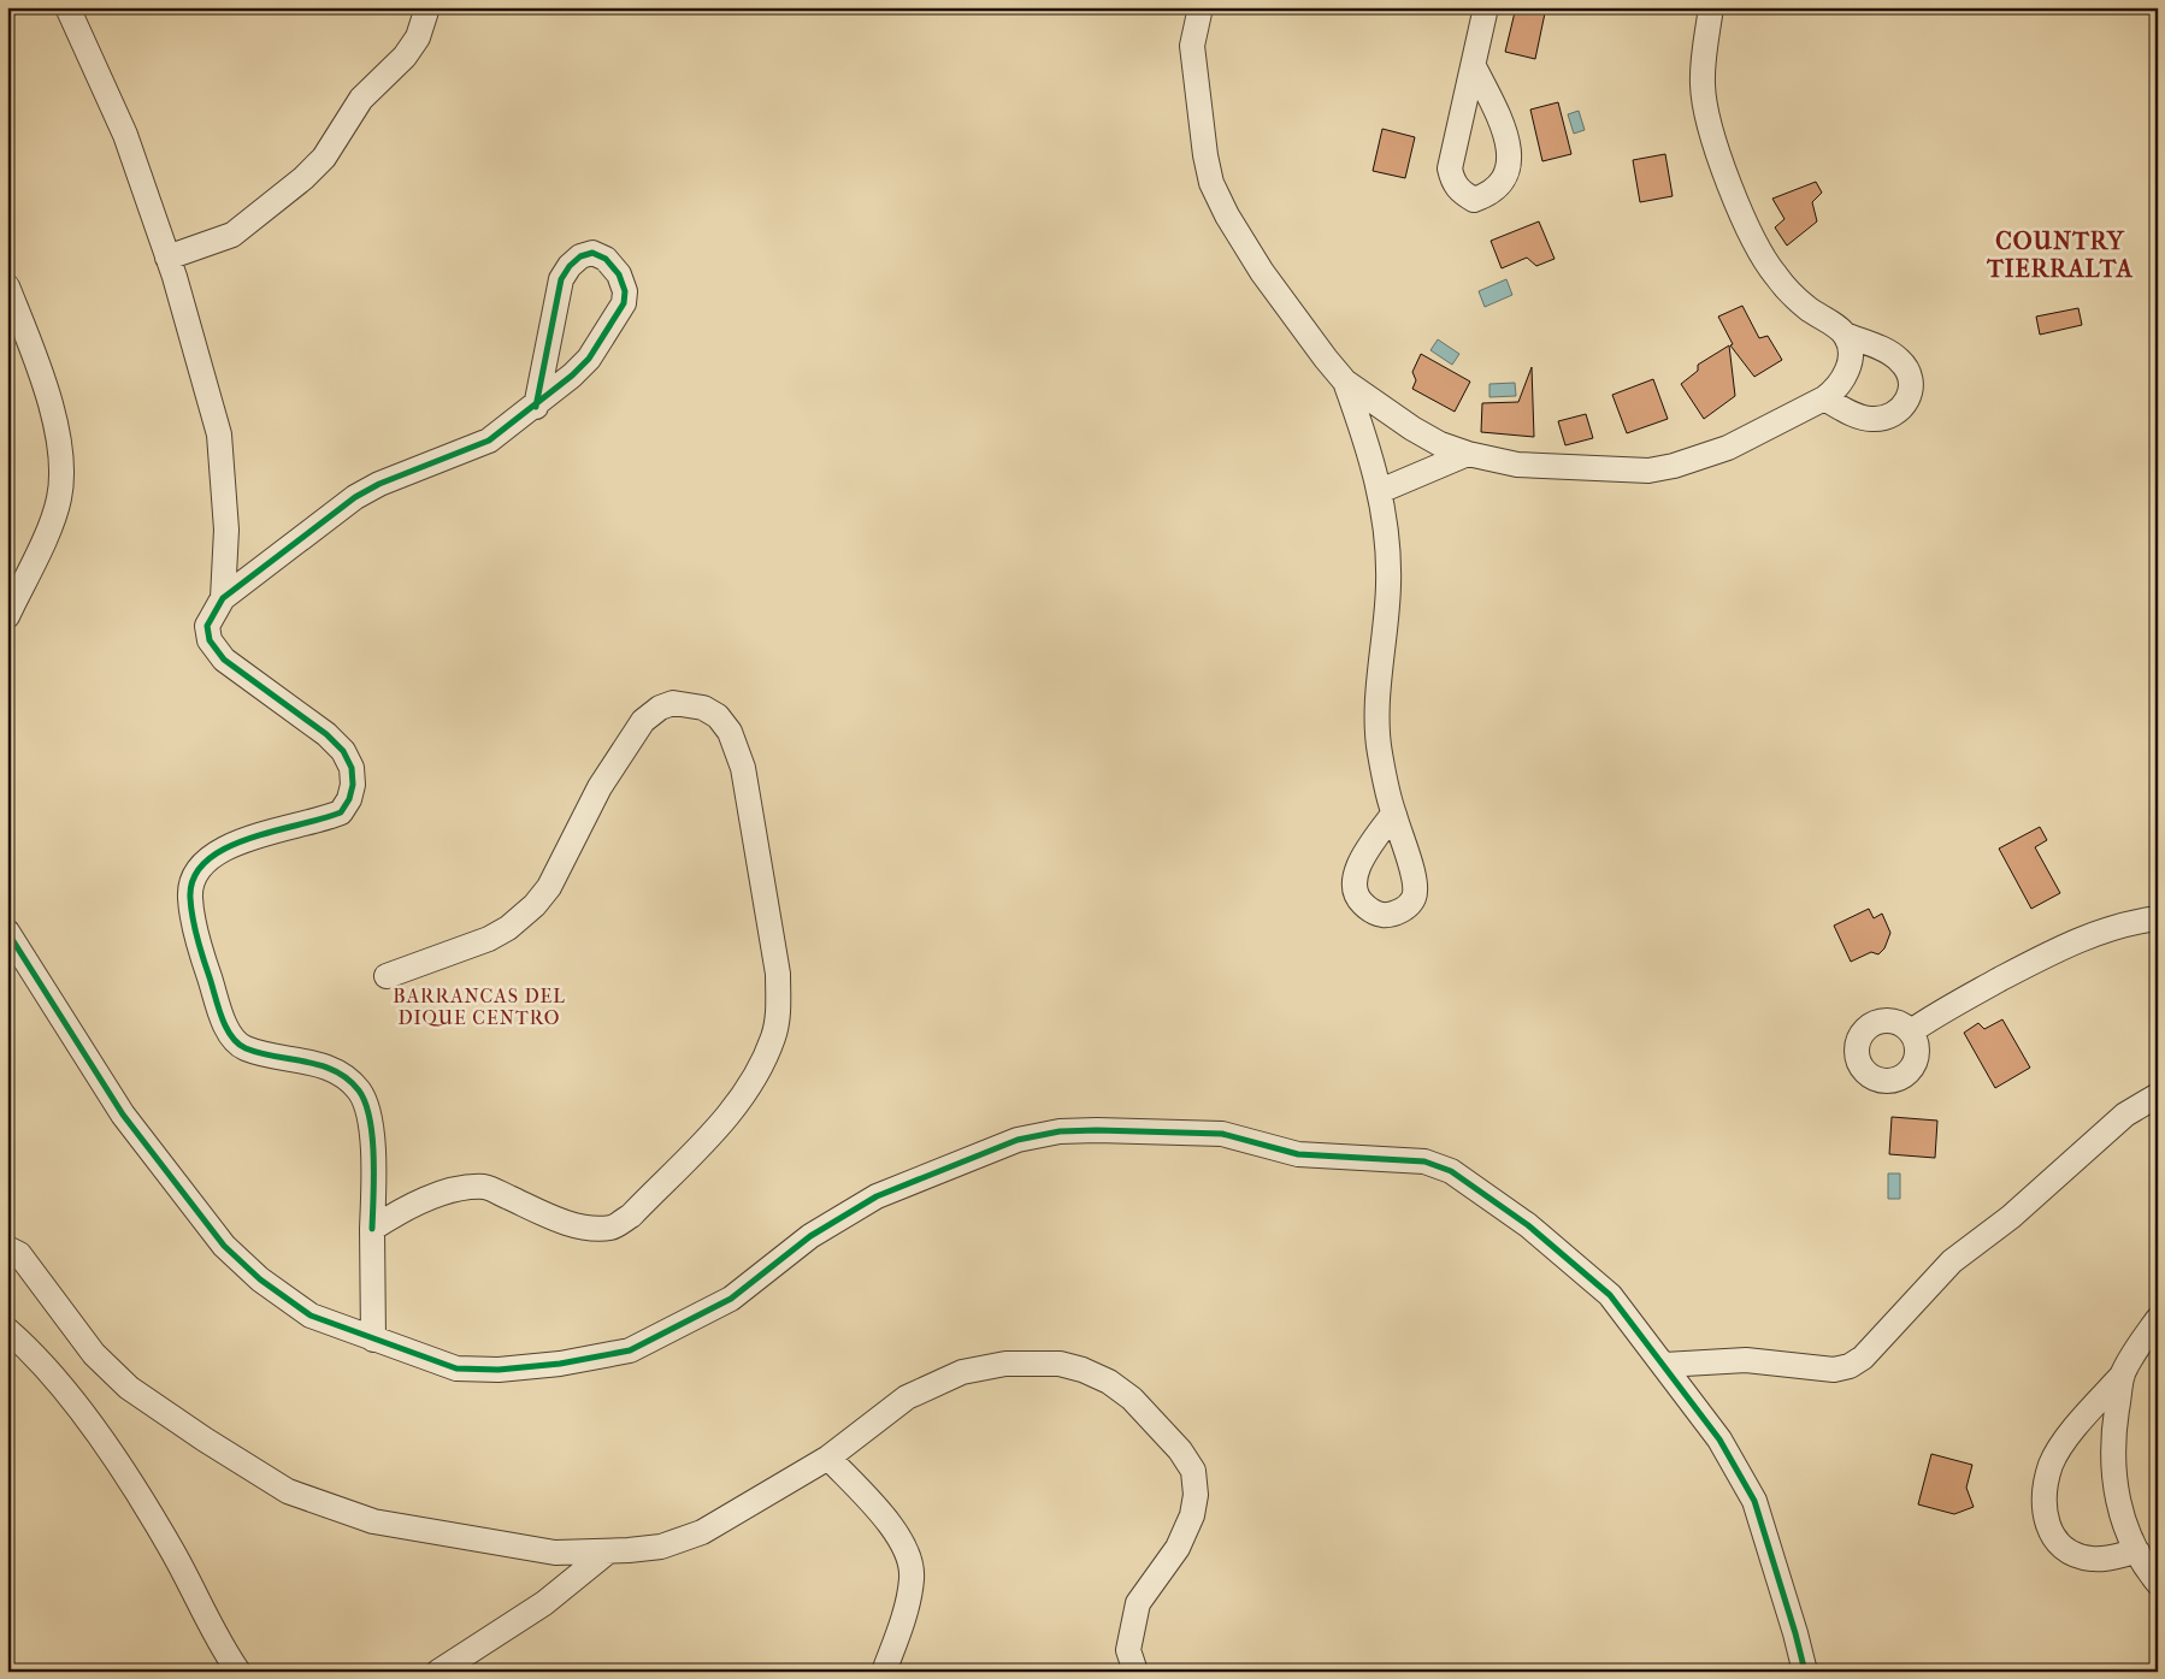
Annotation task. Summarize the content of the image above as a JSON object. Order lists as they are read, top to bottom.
{
  "districts": ["COUNTRY TIERRALTA", "BARRANCAS DEL DIQUE CENTRO"]
}
